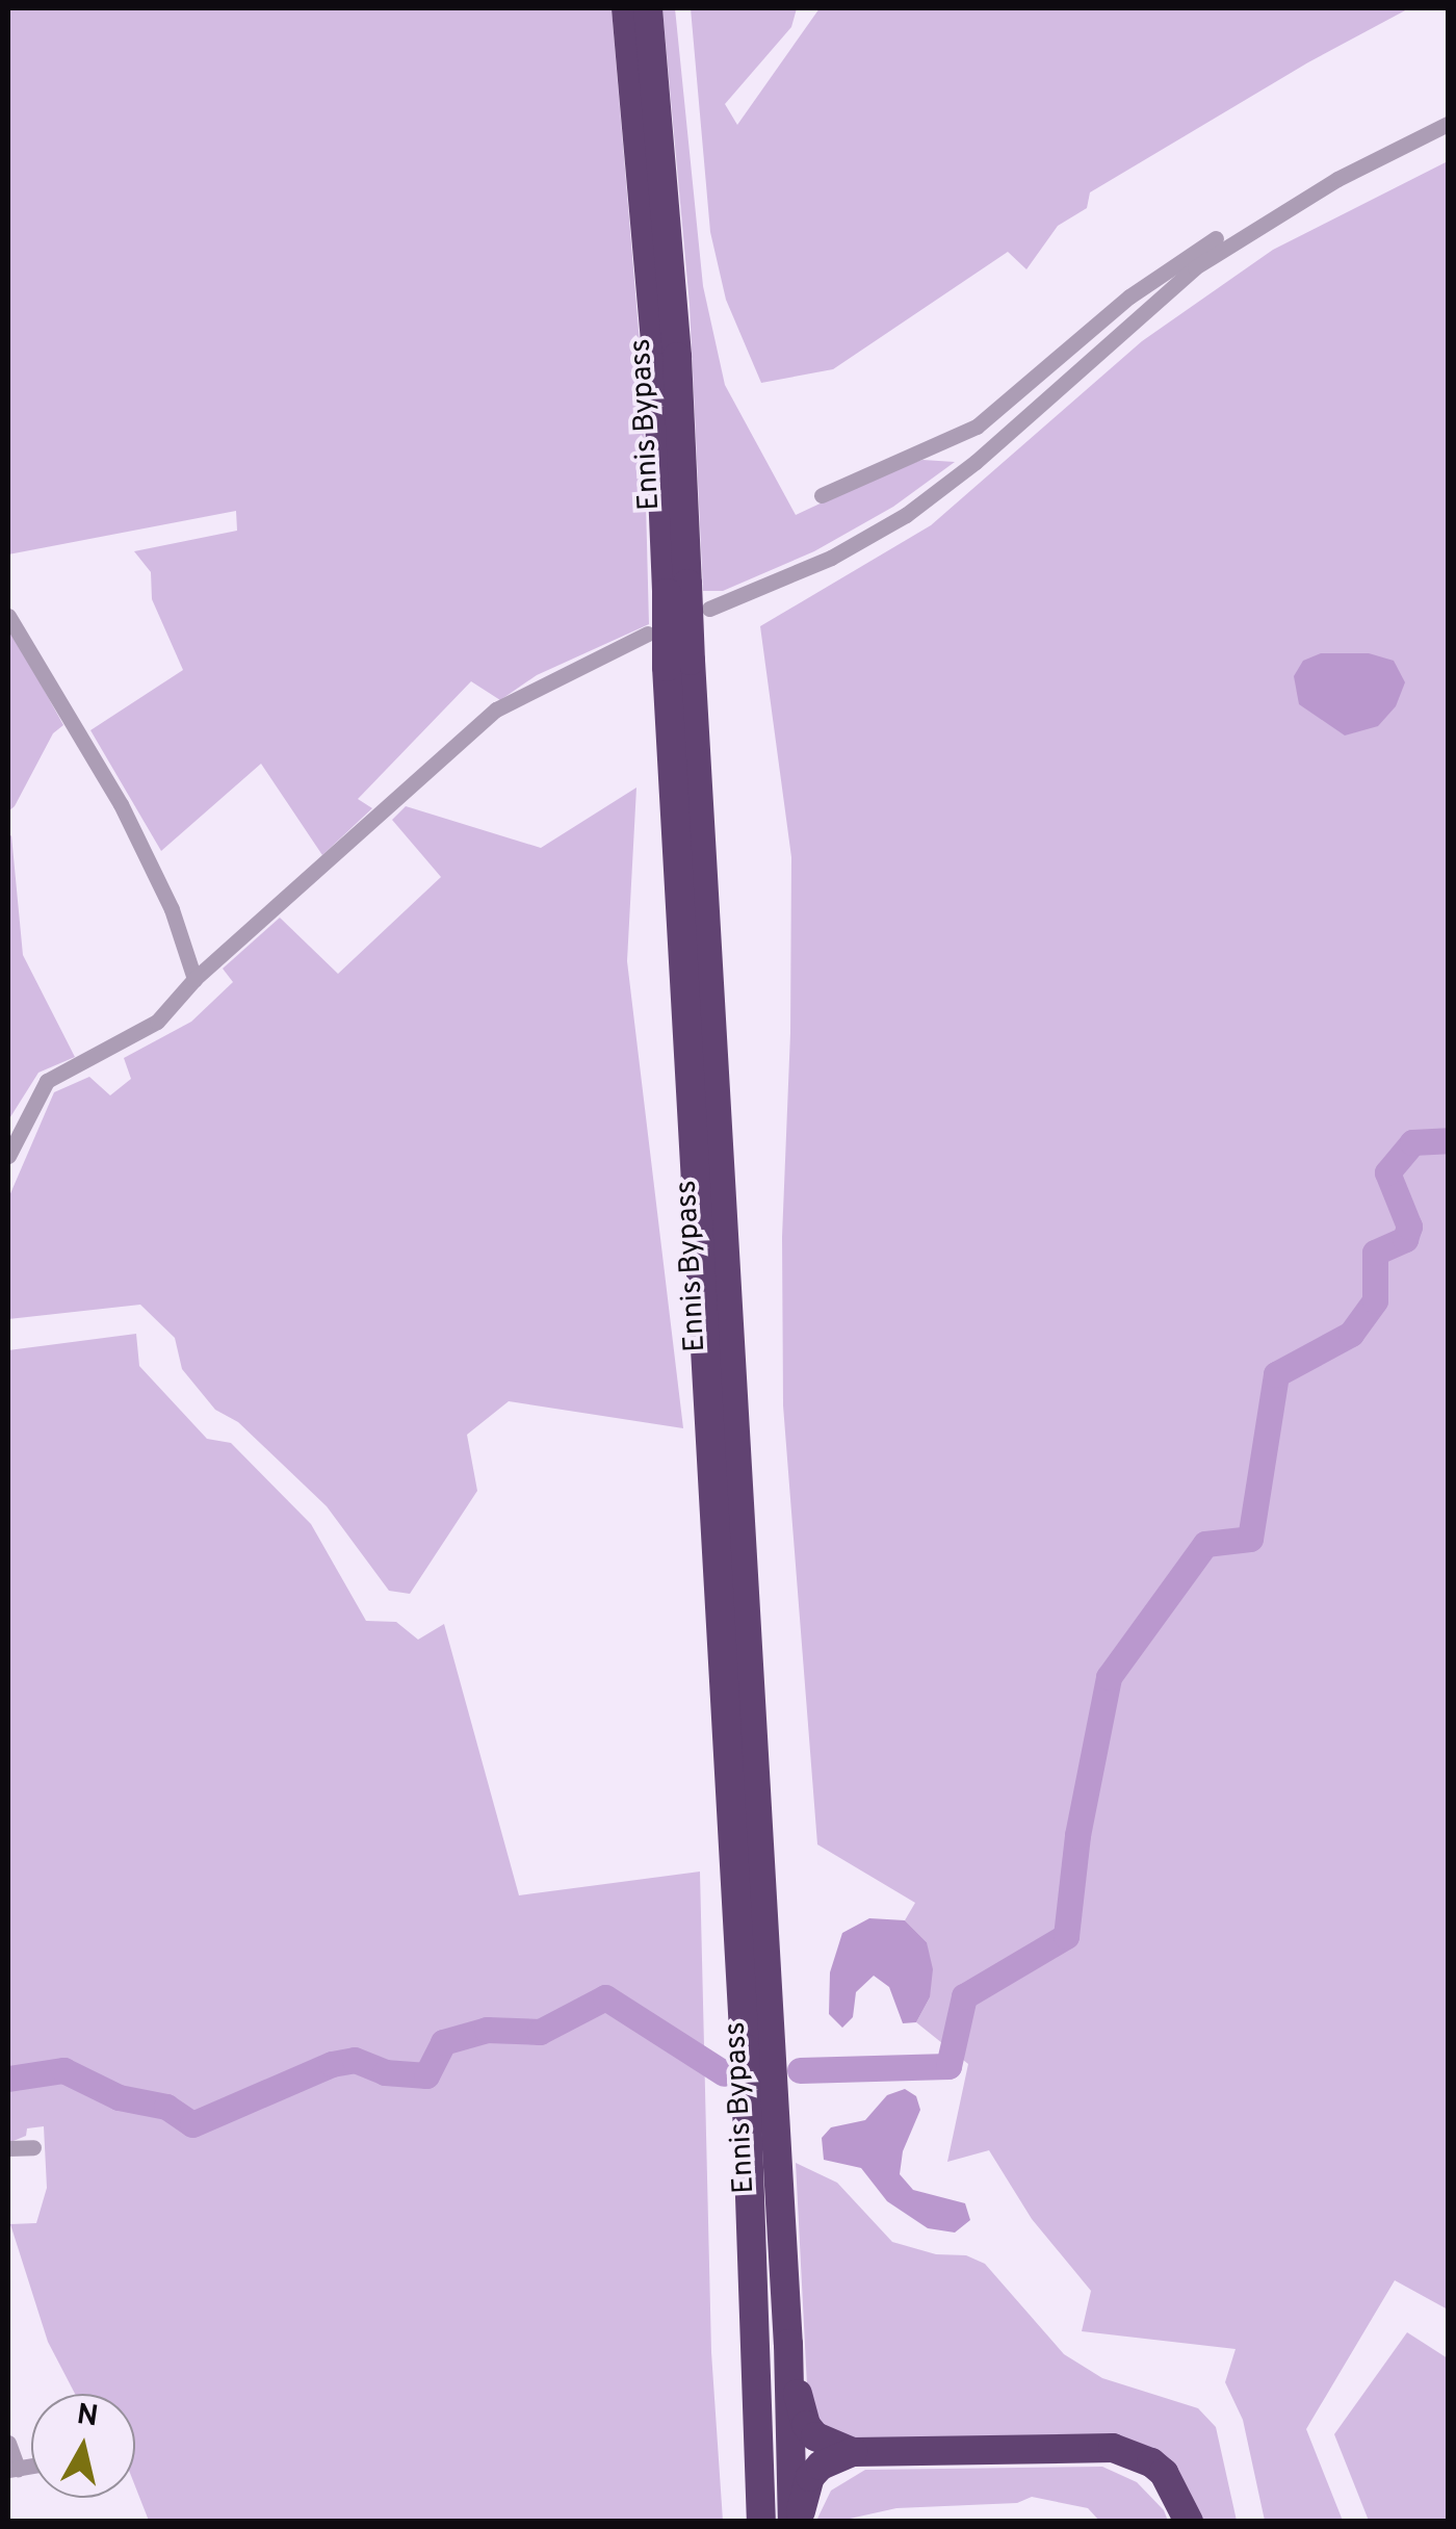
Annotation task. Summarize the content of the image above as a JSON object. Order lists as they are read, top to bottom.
{
  "streets": {
    "highway": ["Ennis Bypass"]
  },
  "north": "top"
}
